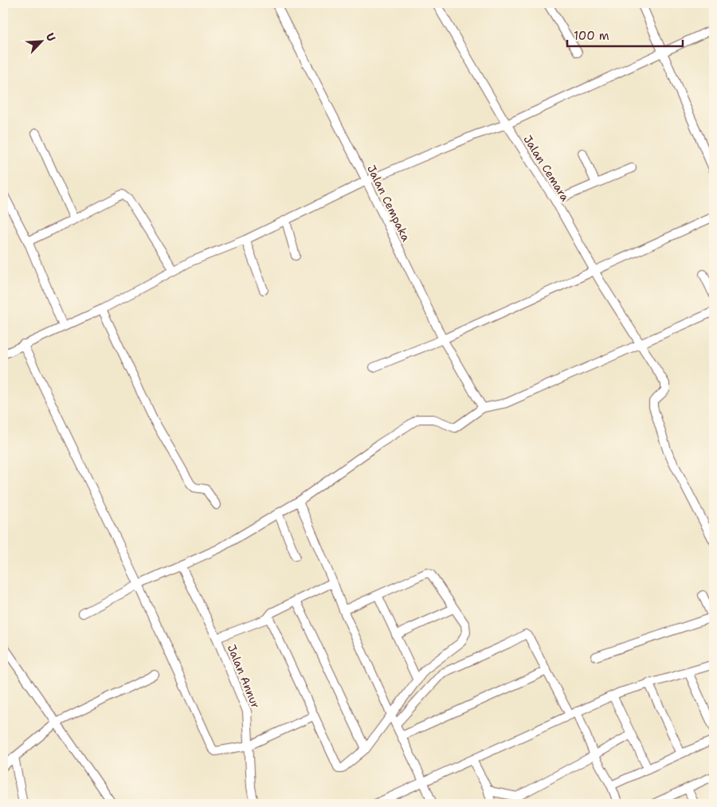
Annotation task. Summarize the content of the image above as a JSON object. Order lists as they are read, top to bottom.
{
  "streets": {
    "street": ["Jalan Cemara", "Jalan Cempaka", "Jalan Annur"]
  },
  "scale_bar": "100 m",
  "north": "top right"
}
